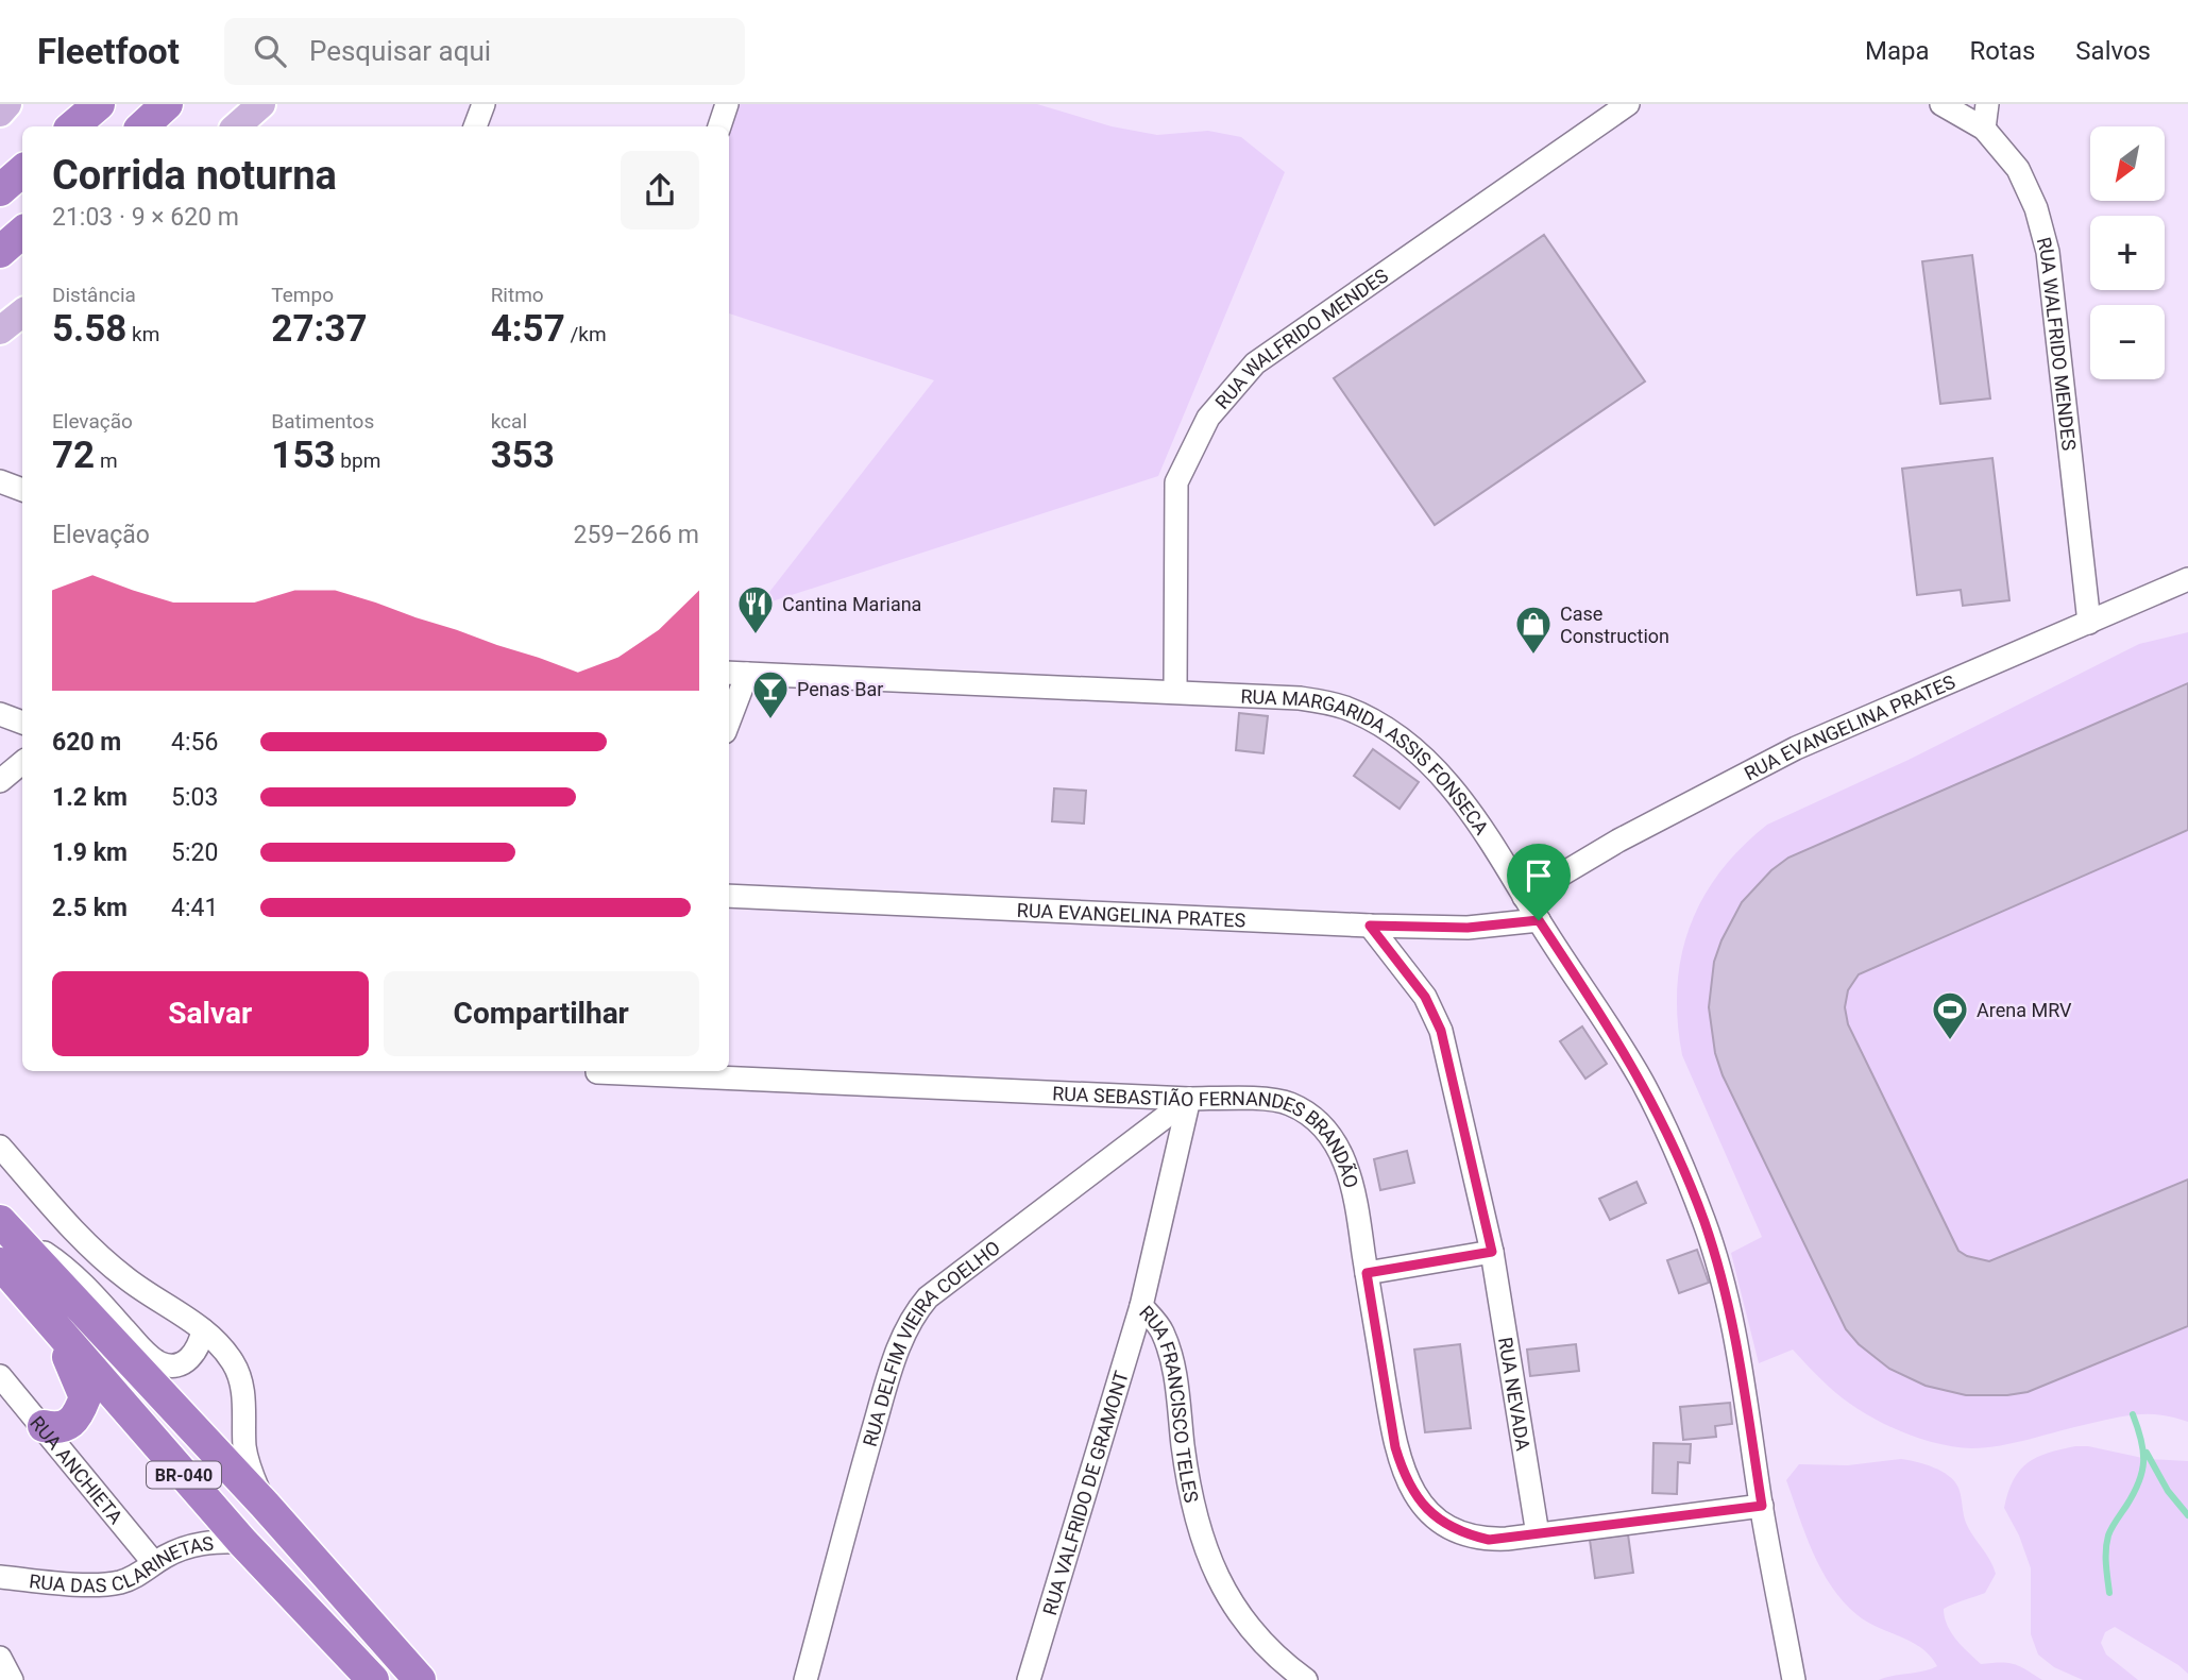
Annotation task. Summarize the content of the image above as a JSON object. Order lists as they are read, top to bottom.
{
  "streets": {
    "highway": ["BR-040"],
    "street": [
      "RUA WALFRIDO MENDES",
      "RUA EVANGELINA PRATES",
      "RUA MARGARIDA ASSIS FONSECA",
      "RUA SEBASTIÃO FERNANDES BRANDÃO",
      "RUA DELFIM VIEIRA COELHO",
      "RUA NEVADA",
      "RUA FRANCISCO TELES",
      "RUA ANCHIETA",
      "RUA VALFRIDO DE GRAMONT",
      "RUA DAS CLARINETAS"
    ]
  },
  "crossings": [
    ["RUA WALFRIDO MENDES", "RUA EVANGELINA PRATES"],
    ["RUA WALFRIDO MENDES", "RUA MARGARIDA ASSIS FONSECA"],
    ["RUA EVANGELINA PRATES", "RUA MARGARIDA ASSIS FONSECA"],
    ["RUA EVANGELINA PRATES", "RUA NEVADA"],
    ["RUA MARGARIDA ASSIS FONSECA", "RUA SEBASTIÃO FERNANDES BRANDÃO"],
    ["RUA SEBASTIÃO FERNANDES BRANDÃO", "RUA DELFIM VIEIRA COELHO"],
    ["RUA SEBASTIÃO FERNANDES BRANDÃO", "RUA NEVADA"],
    ["RUA SEBASTIÃO FERNANDES BRANDÃO", "RUA FRANCISCO TELES"],
    ["RUA DELFIM VIEIRA COELHO", "RUA FRANCISCO TELES"],
    ["RUA FRANCISCO TELES", "RUA VALFRIDO DE GRAMONT"],
    ["RUA ANCHIETA", "RUA DAS CLARINETAS"],
    ["BR-040", "RUA DAS CLARINETAS"]
  ],
  "places": {
    "restaurant": ["Cantina Mariana"],
    "shop": ["Case Construction"],
    "bar": ["Penas Bar"],
    "sports": ["Arena MRV"]
  },
  "north": "bottom left",
  "page": {
    "header": "Fleetfoot",
    "search": "Pesquisar aqui",
    "nav": ["Mapa", "Rotas", "Salvos"],
    "map_buttons": ["+", "−"],
    "heading": ["Corrida noturna", "21:03 · 9 × 620 m"],
    "stats": [
      ["Distância", "5.58 km"],
      ["Tempo", "27:37"],
      ["Ritmo", "4:57 /km"],
      ["Elevação", "72 m"],
      ["Batimentos", "153 bpm"],
      ["kcal", "353"]
    ],
    "chart": ["Elevação", "259–266 m"],
    "list": [
      {
        "name": "620 m",
        "note": "4:56"
      },
      {
        "name": "1.2 km",
        "note": "5:03"
      },
      {
        "name": "1.9 km",
        "note": "5:20"
      },
      {
        "name": "2.5 km",
        "note": "4:41"
      }
    ],
    "buttons": ["Salvar", "Compartilhar"]
  }
}
